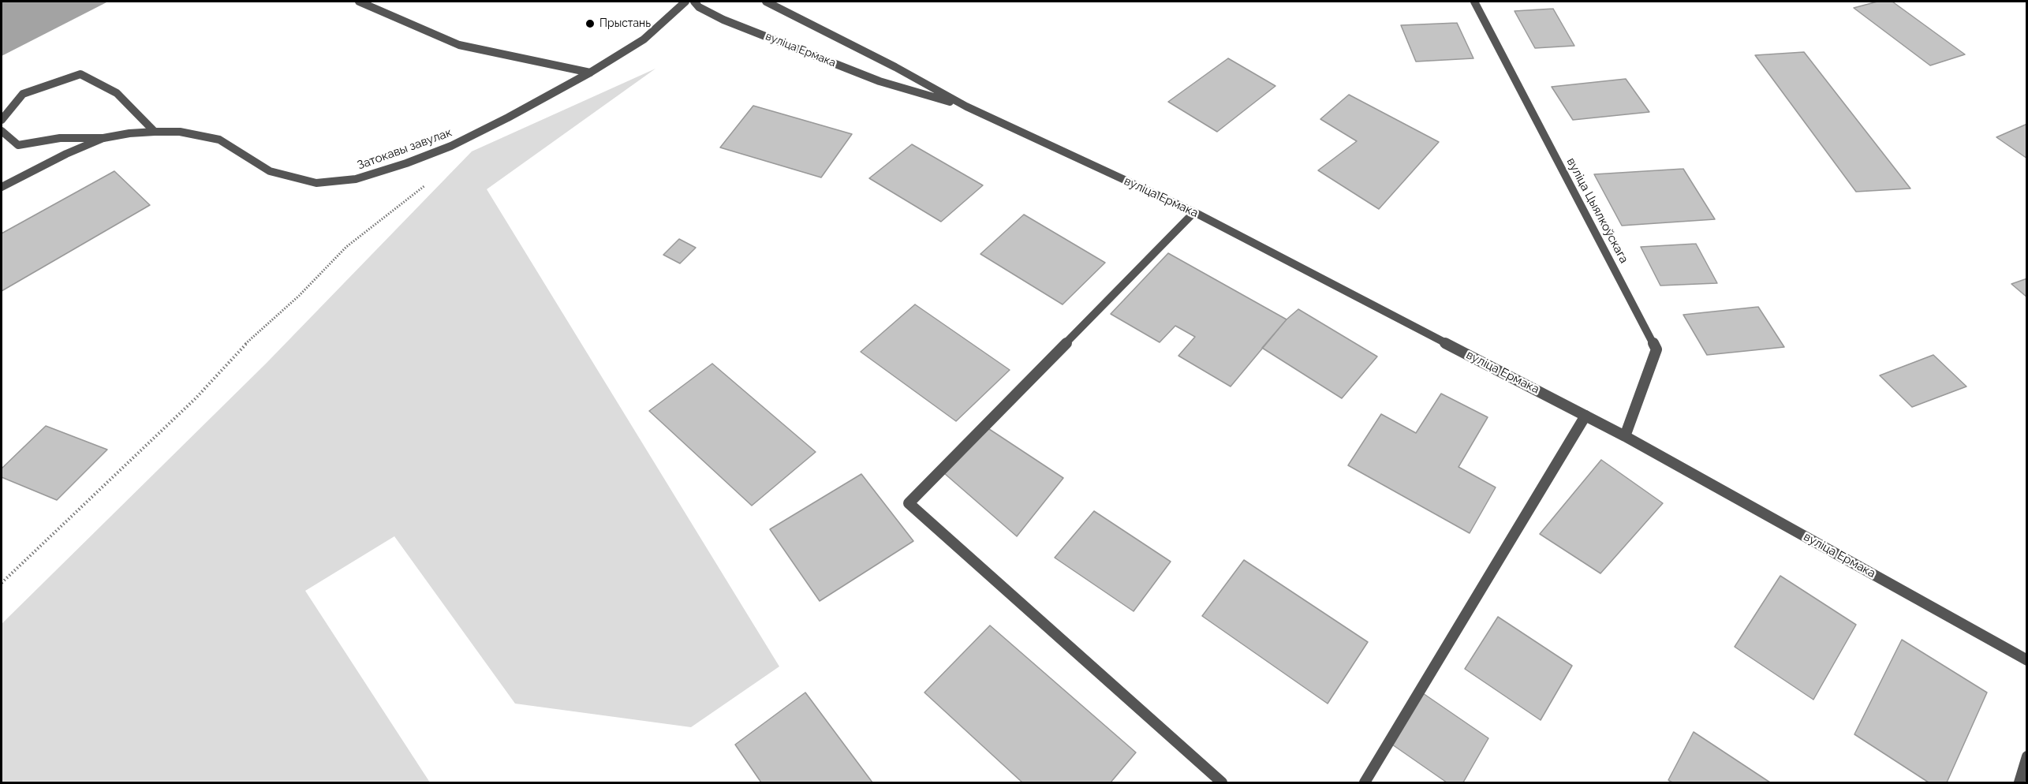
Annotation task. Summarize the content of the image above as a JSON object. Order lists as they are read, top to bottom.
{
  "streets": {
    "street": ["вуліца Ермака", "Затокавы завулак", "вуліца Цыялкоўскага"]
  },
  "crossings": [
    ["вуліца Ермака", "вуліца Цыялкоўскага"]
  ],
  "places": ["Прыстань"]
}
